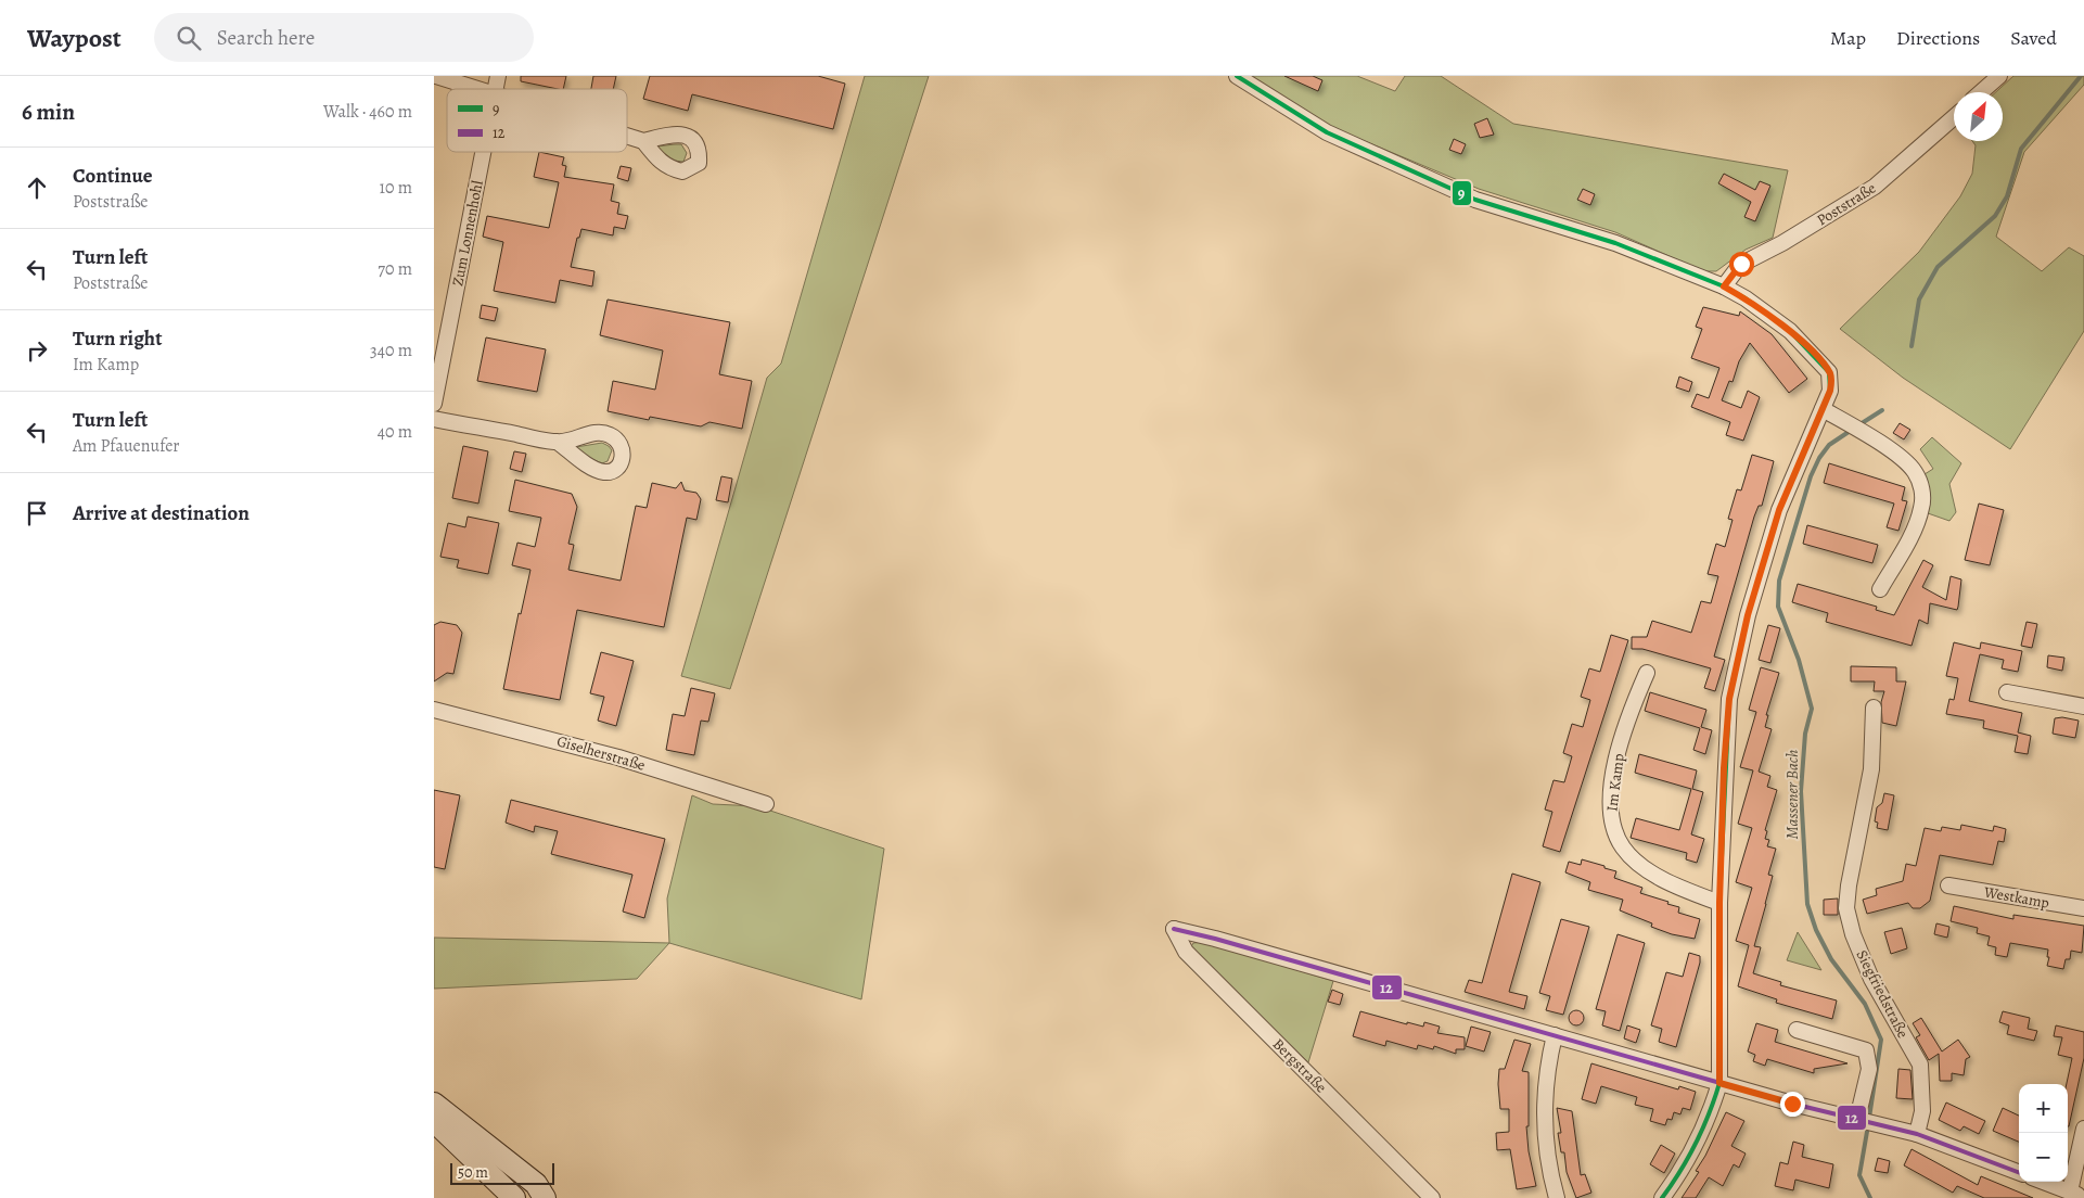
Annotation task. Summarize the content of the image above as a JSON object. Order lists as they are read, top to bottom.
{
  "streets": {
    "street": [
      "Poststraße",
      "Zum Lonnenhohl",
      "Giselherstraße",
      "Im Kamp",
      "Westkamp",
      "Siegfriedstraße",
      "Bergstraße"
    ]
  },
  "water": ["Massener Bach"],
  "lines": ["transit line 9", "transit line 12"],
  "legend": ["9", "12"],
  "scale_bar": "50 m",
  "north": "top right",
  "page": {
    "header": "Waypost",
    "search": "Search here",
    "nav": ["Map", "Directions", "Saved"],
    "heading": ["6 min", "Walk · 460 m"],
    "list": [
      ["Continue", "Poststraße", "10 m"],
      ["Turn left", "Poststraße", "70 m"],
      ["Turn right", "Im Kamp", "340 m"],
      ["Turn left", "Am Pfauenufer", "40 m"],
      "Arrive at destination"
    ],
    "map_buttons": ["+", "−"],
    "scale": "50 m"
  }
}
